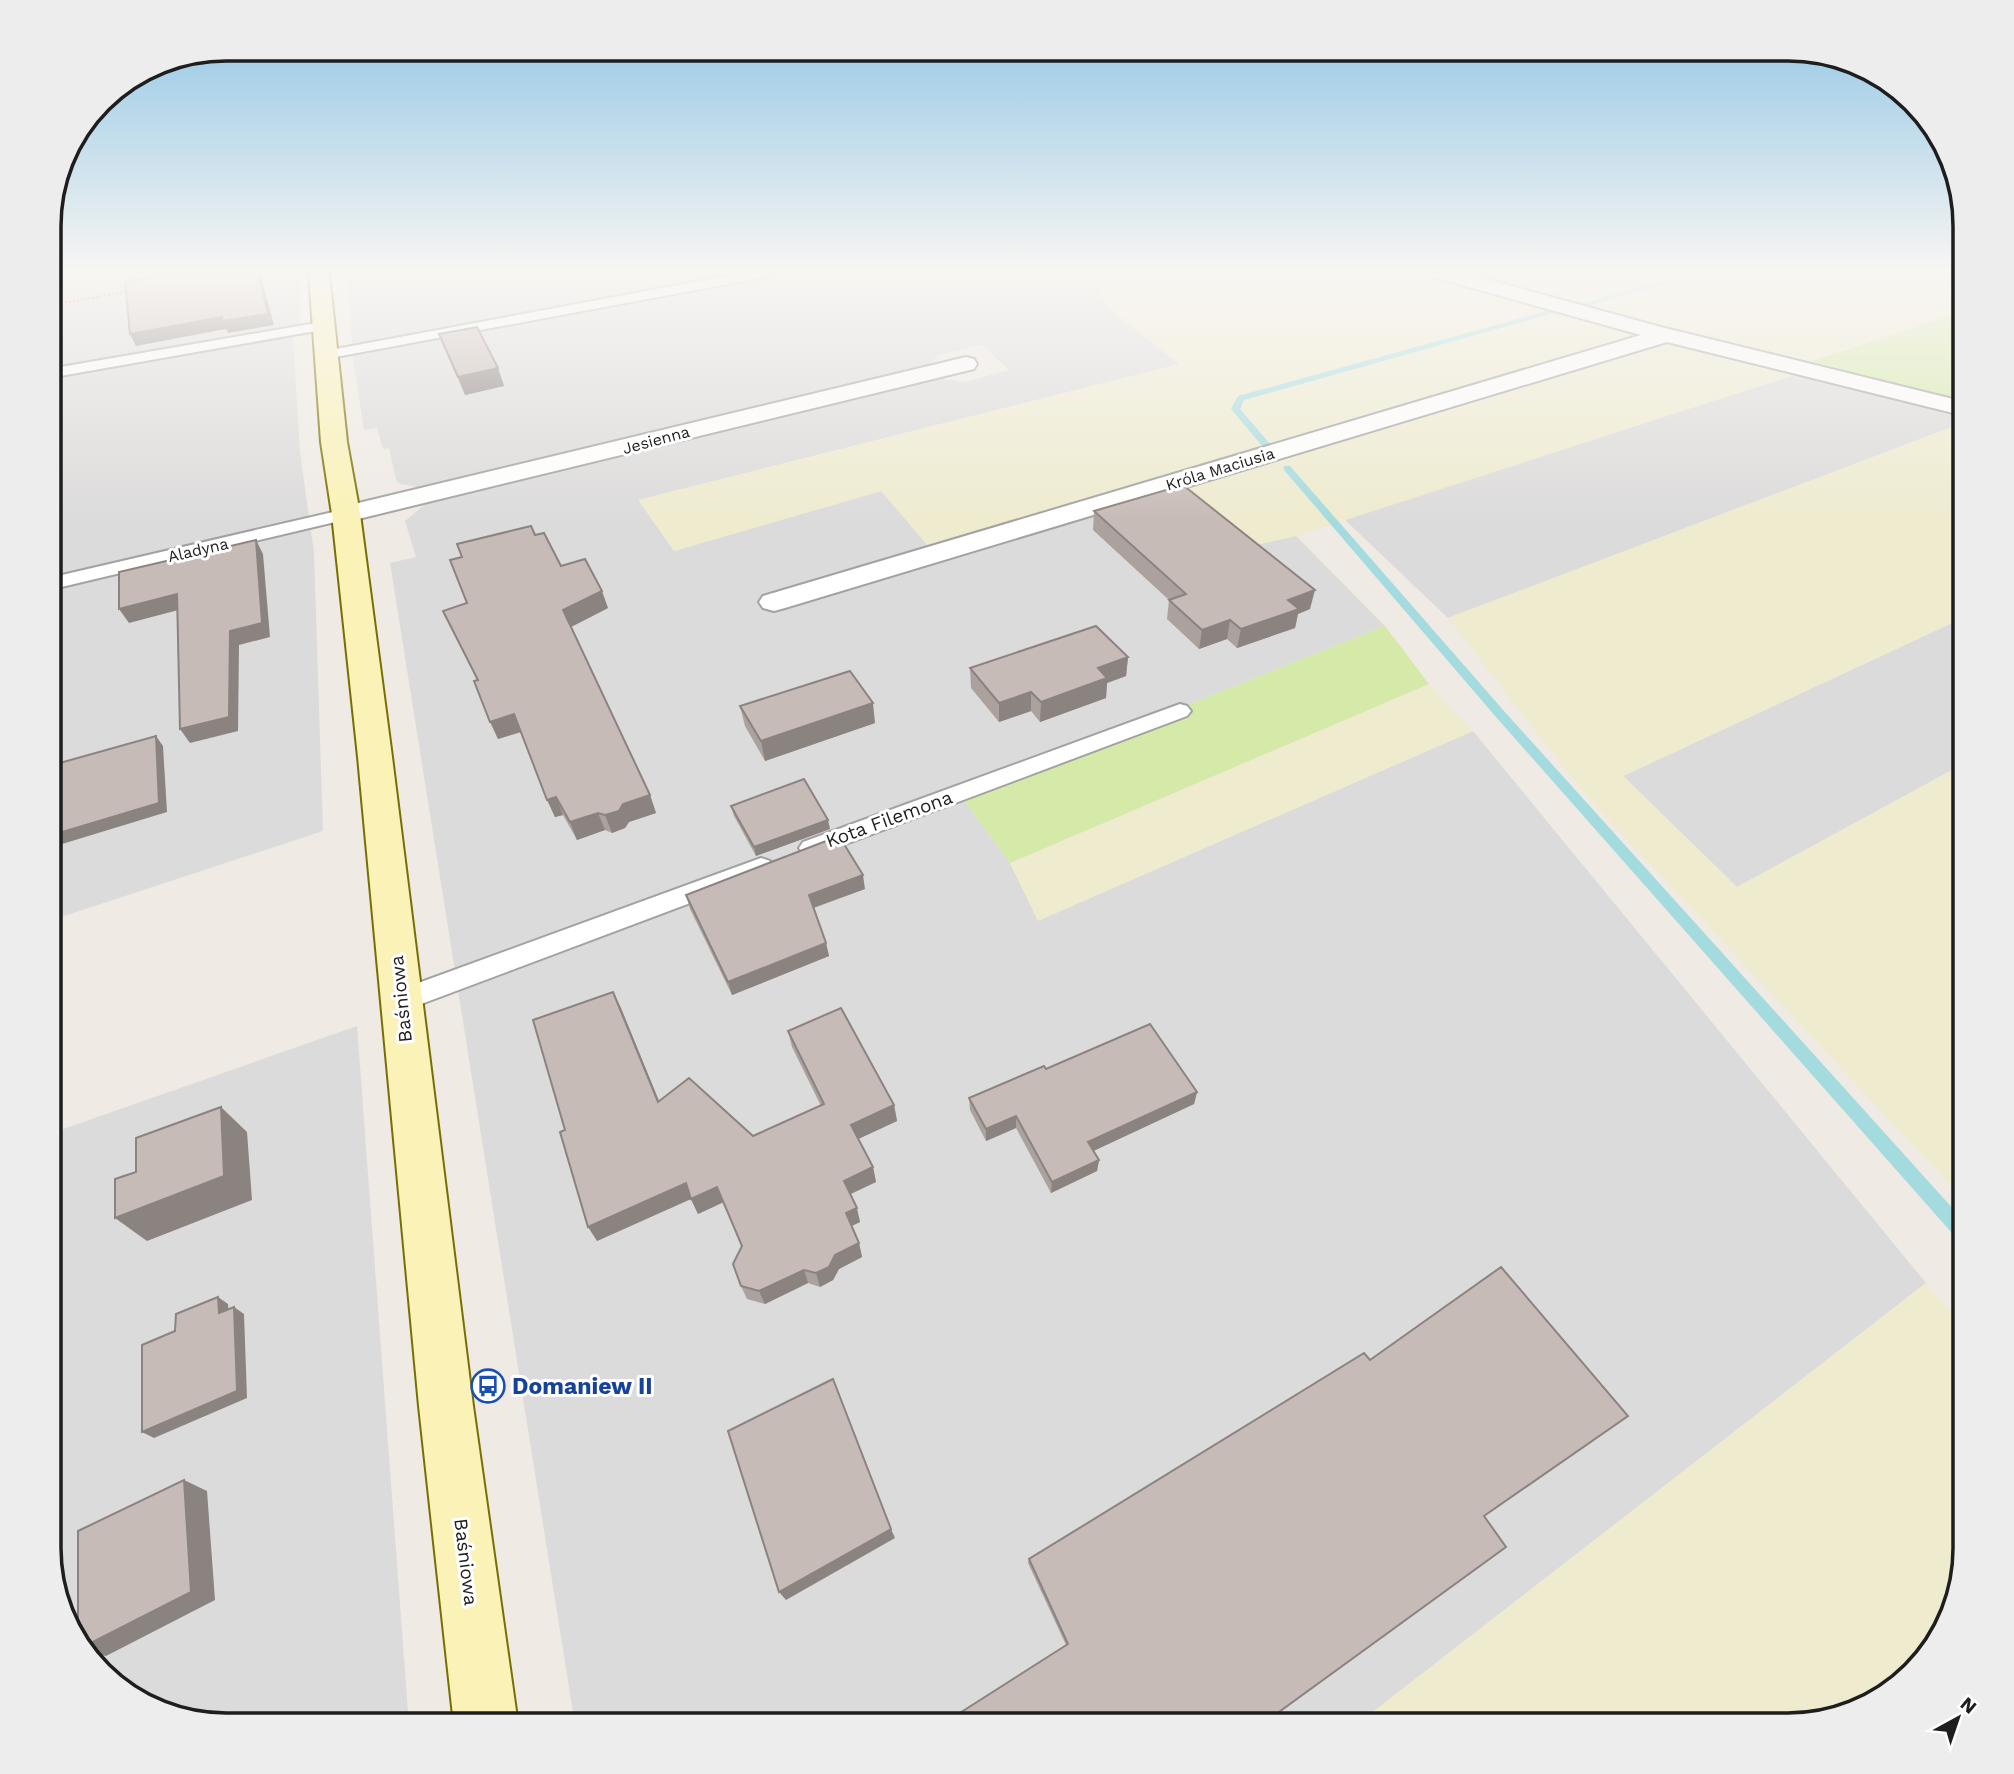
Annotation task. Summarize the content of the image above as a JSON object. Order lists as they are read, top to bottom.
{
  "streets": {
    "main road": ["Baśniowa"],
    "street": ["Jesienna", "Króla Maciusia"],
    "lane": ["Aladyna", "Kota Filemona"]
  },
  "crossings": [
    ["Jesienna", "Aladyna"],
    ["Jesienna", "Baśniowa"],
    ["Aladyna", "Baśniowa"],
    ["Kota Filemona", "Baśniowa"]
  ],
  "places": {
    "bus stop": ["Domaniew II"]
  },
  "north": "top right"
}
